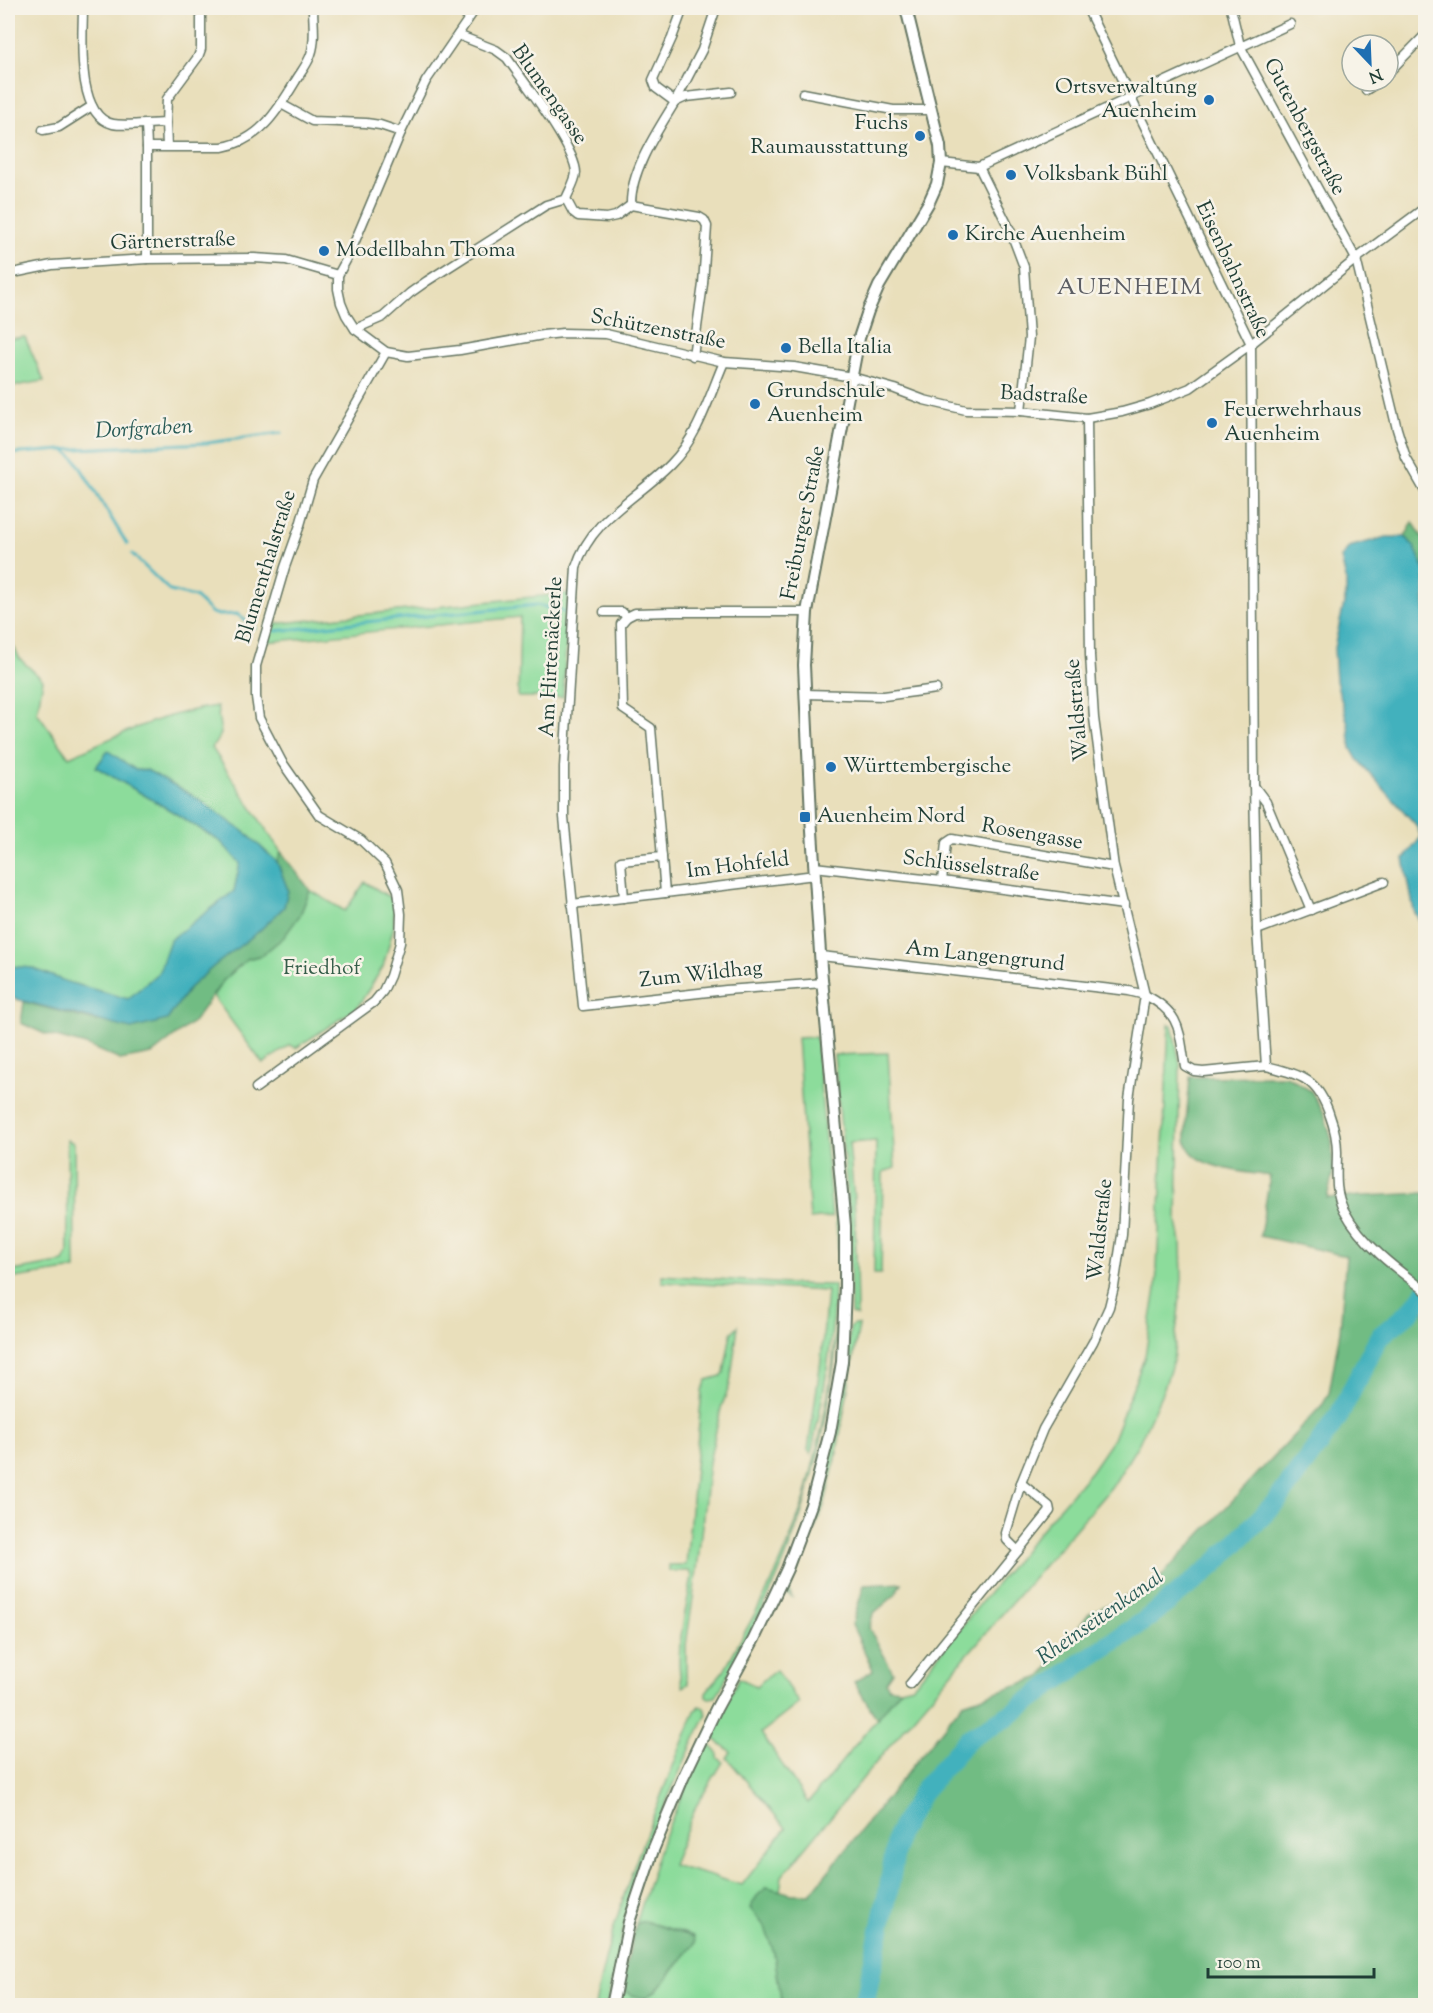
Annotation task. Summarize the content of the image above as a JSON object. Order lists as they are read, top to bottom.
{
  "streets": {
    "street": [
      "Blumengasse",
      "Gutenbergstraße",
      "Gärtnerstraße",
      "Eisenbahnstraße",
      "Schützenstraße",
      "Badstraße",
      "Freiburger Straße",
      "Blumenthalstraße",
      "Am Hirtenäckerle",
      "Waldstraße",
      "Rosengasse",
      "Im Hohfeld",
      "Schlüsselstraße",
      "Am Langengrund",
      "Zum Wildhag"
    ]
  },
  "crossings": [
    ["Gutenbergstraße", "Badstraße"],
    ["Eisenbahnstraße", "Badstraße"],
    ["Schützenstraße", "Badstraße"],
    ["Schützenstraße", "Freiburger Straße"],
    ["Schützenstraße", "Blumenthalstraße"],
    ["Schützenstraße", "Am Hirtenäckerle"],
    ["Badstraße", "Freiburger Straße"],
    ["Badstraße", "Waldstraße"],
    ["Freiburger Straße", "Im Hohfeld"],
    ["Freiburger Straße", "Schlüsselstraße"],
    ["Freiburger Straße", "Am Langengrund"],
    ["Freiburger Straße", "Zum Wildhag"],
    ["Am Hirtenäckerle", "Im Hohfeld"],
    ["Am Hirtenäckerle", "Zum Wildhag"],
    ["Waldstraße", "Rosengasse"],
    ["Waldstraße", "Schlüsselstraße"],
    ["Waldstraße", "Am Langengrund"],
    ["Rosengasse", "Schlüsselstraße"],
    ["Im Hohfeld", "Schlüsselstraße"]
  ],
  "districts": ["AUENHEIM"],
  "water": ["Dorfgraben", "Rheinseitenkanal"],
  "parks": ["Friedhof"],
  "places": {
    "other": [
      "Ortsverwaltung Auenheim",
      "Fuchs Raumausstattung",
      "Volksbank Bühl",
      "Kirche Auenheim",
      "Modellbahn Thoma",
      "Bella Italia",
      "Grundschule Auenheim",
      "Feuerwehrhaus Auenheim",
      "Württembergische"
    ],
    "transit": ["Auenheim Nord"]
  },
  "scale_bar": "100 m",
  "north": "bottom right"
}
